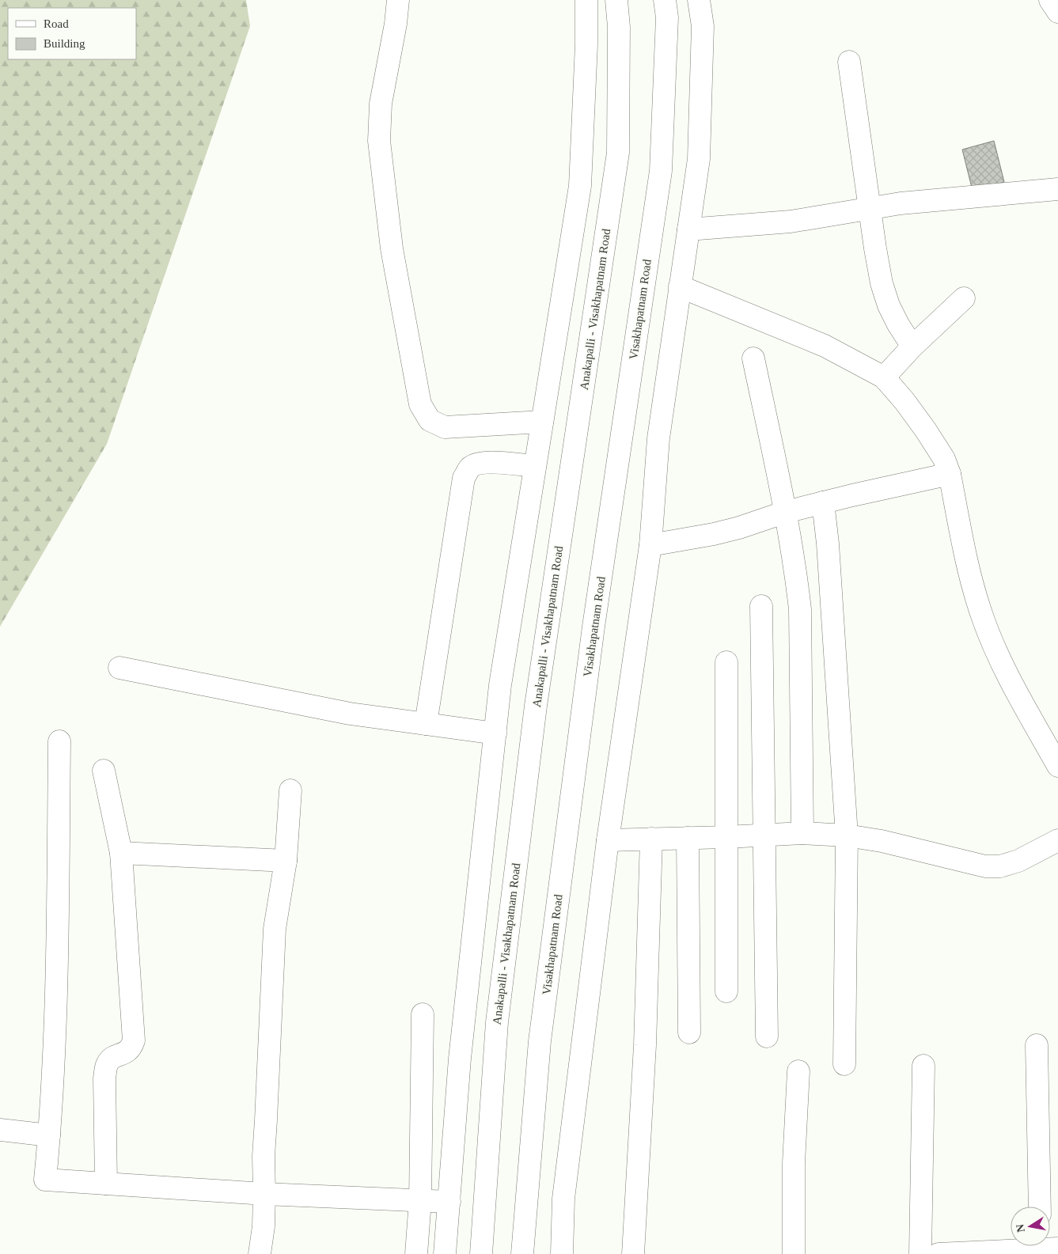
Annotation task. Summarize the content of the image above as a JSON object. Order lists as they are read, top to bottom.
{
  "streets": {
    "street": ["Anakapalli - Visakhapatnam Road", "Visakhapatnam Road"]
  },
  "legend": ["Road", "Building"],
  "north": "left"
}
